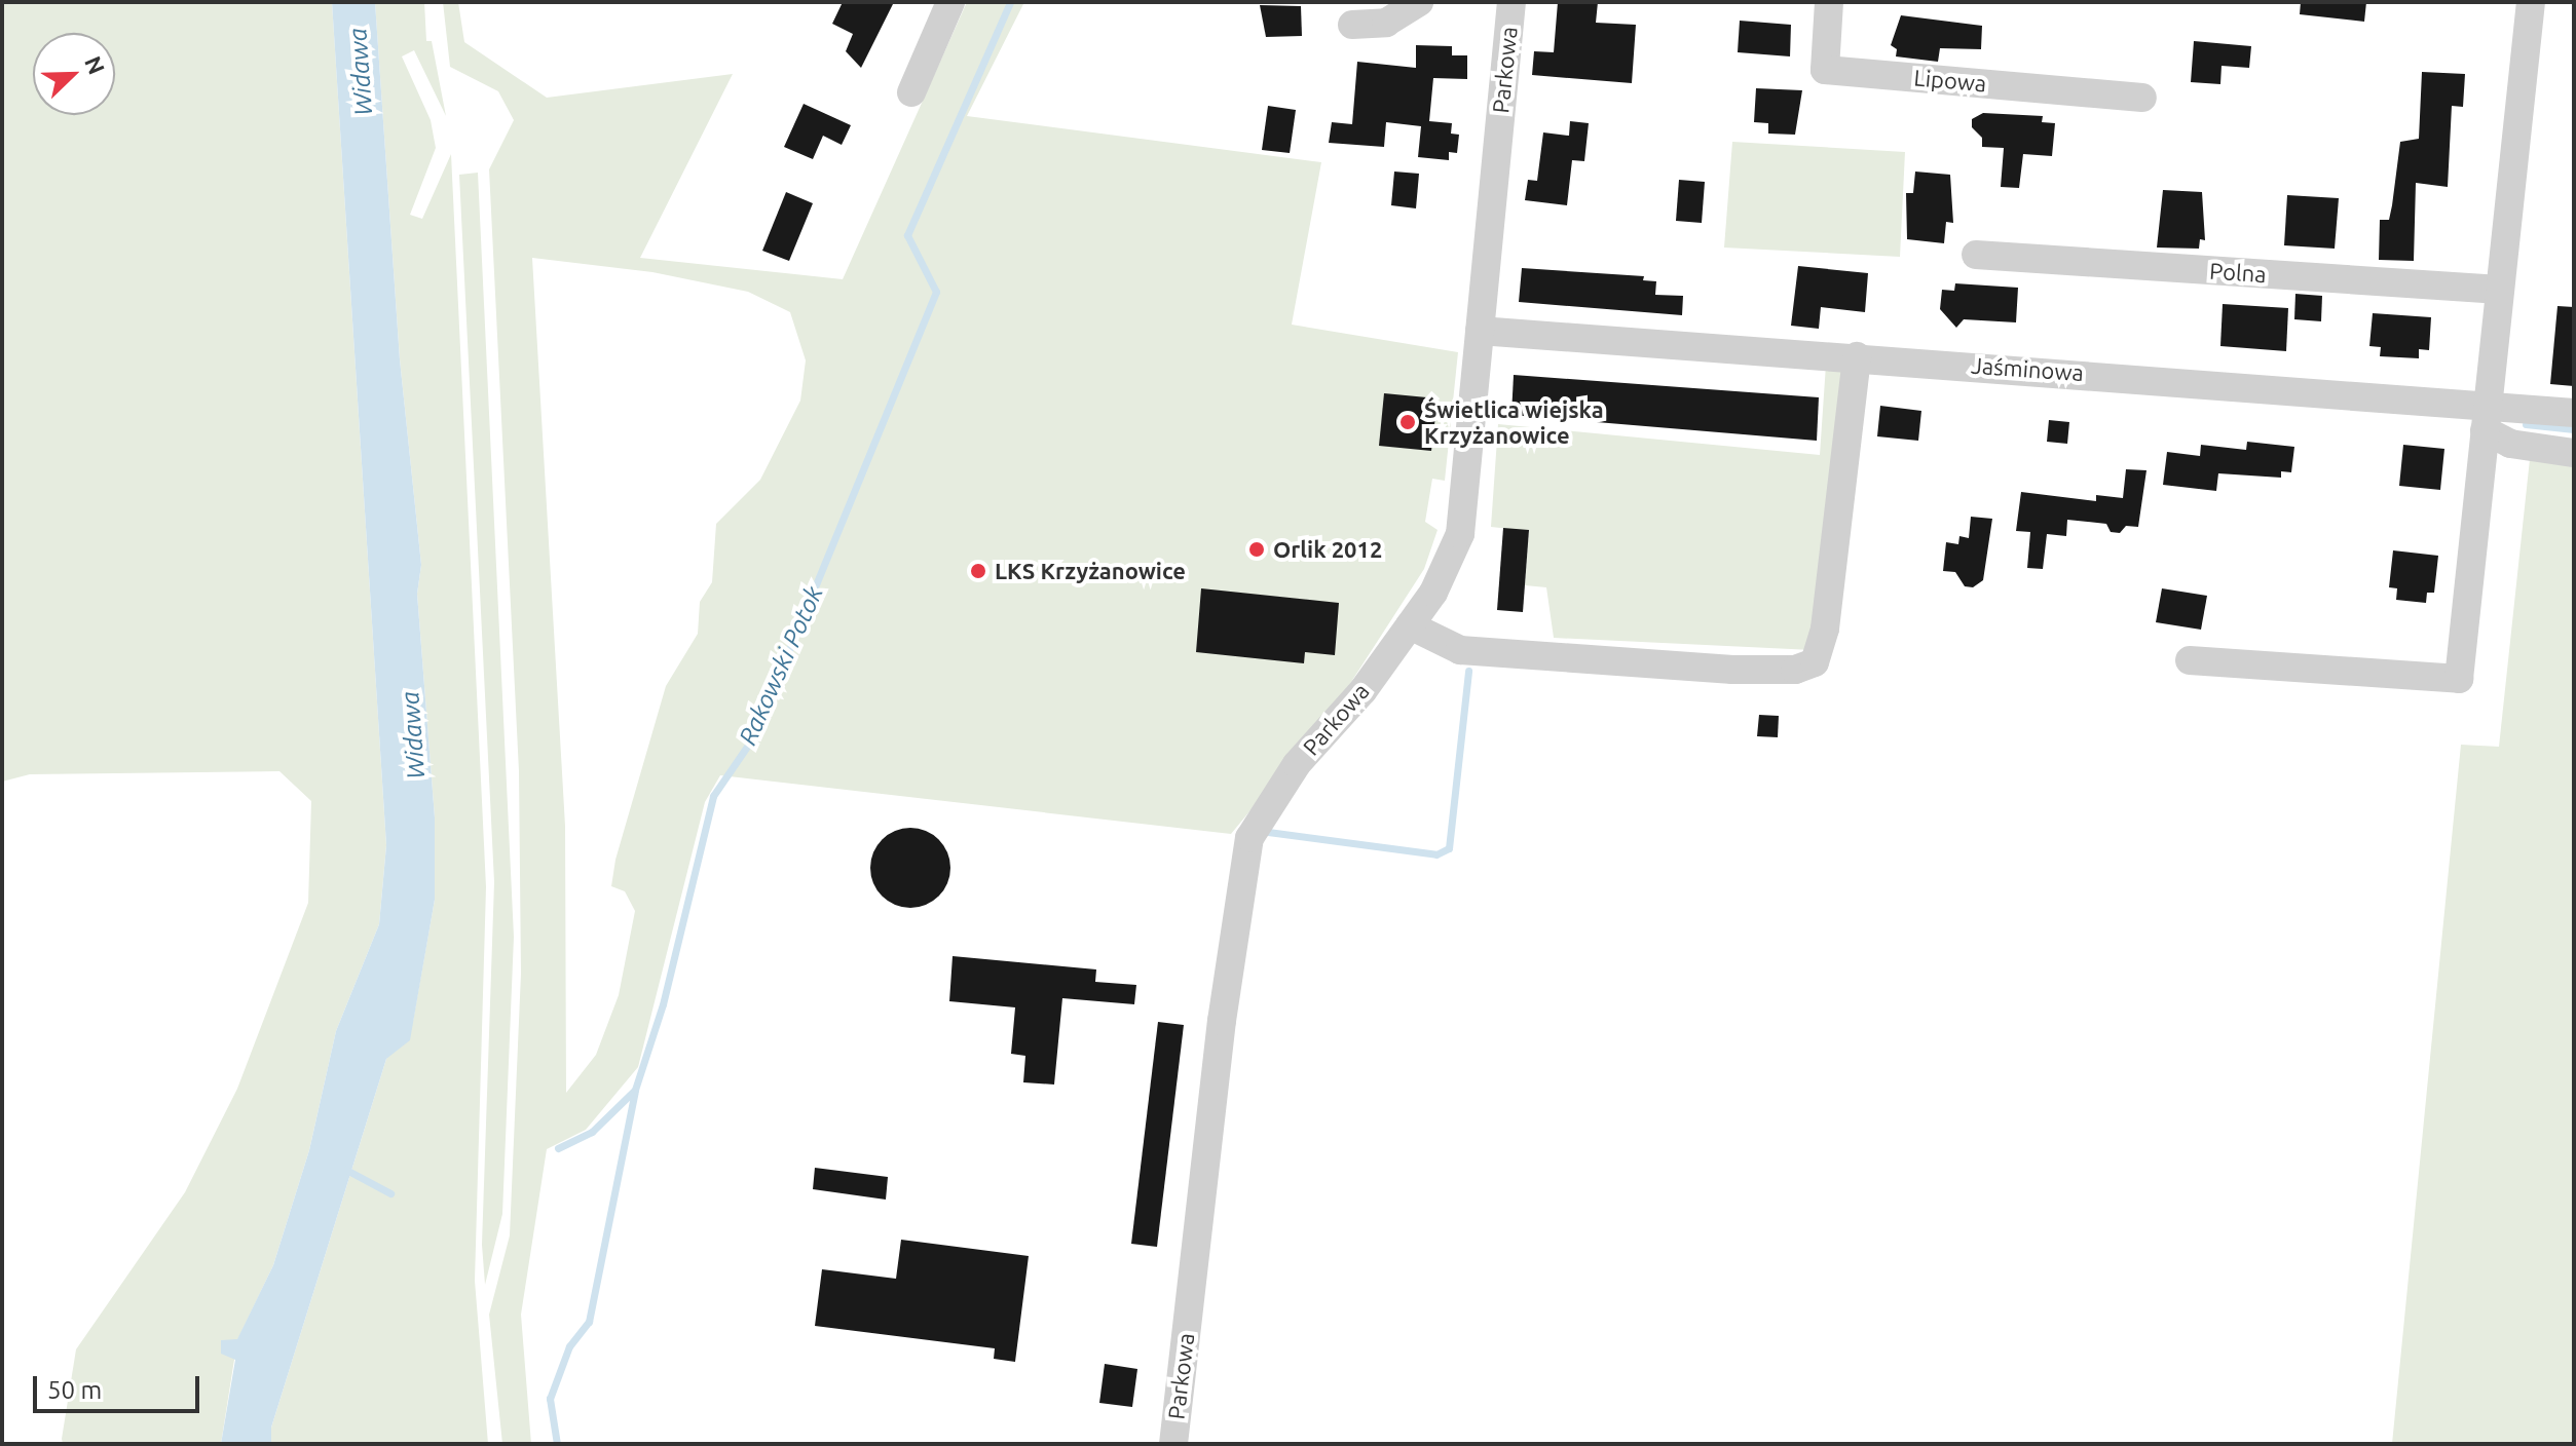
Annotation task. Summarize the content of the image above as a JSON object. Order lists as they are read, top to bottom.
{
  "streets": {
    "street": [
      "Parkowa",
      "Lipowa",
      "Polna",
      "Jaśminowa"
    ]
  },
  "crossings": [
    ["Parkowa", "Jaśminowa"]
  ],
  "water": ["Widawa", "Rakowski Potok"],
  "places": ["Świetlica wiejska Krzyżanowice", "Orlik 2012", "LKS Krzyżanowice"],
  "scale_bar": "50 m",
  "north": "top right"
}
